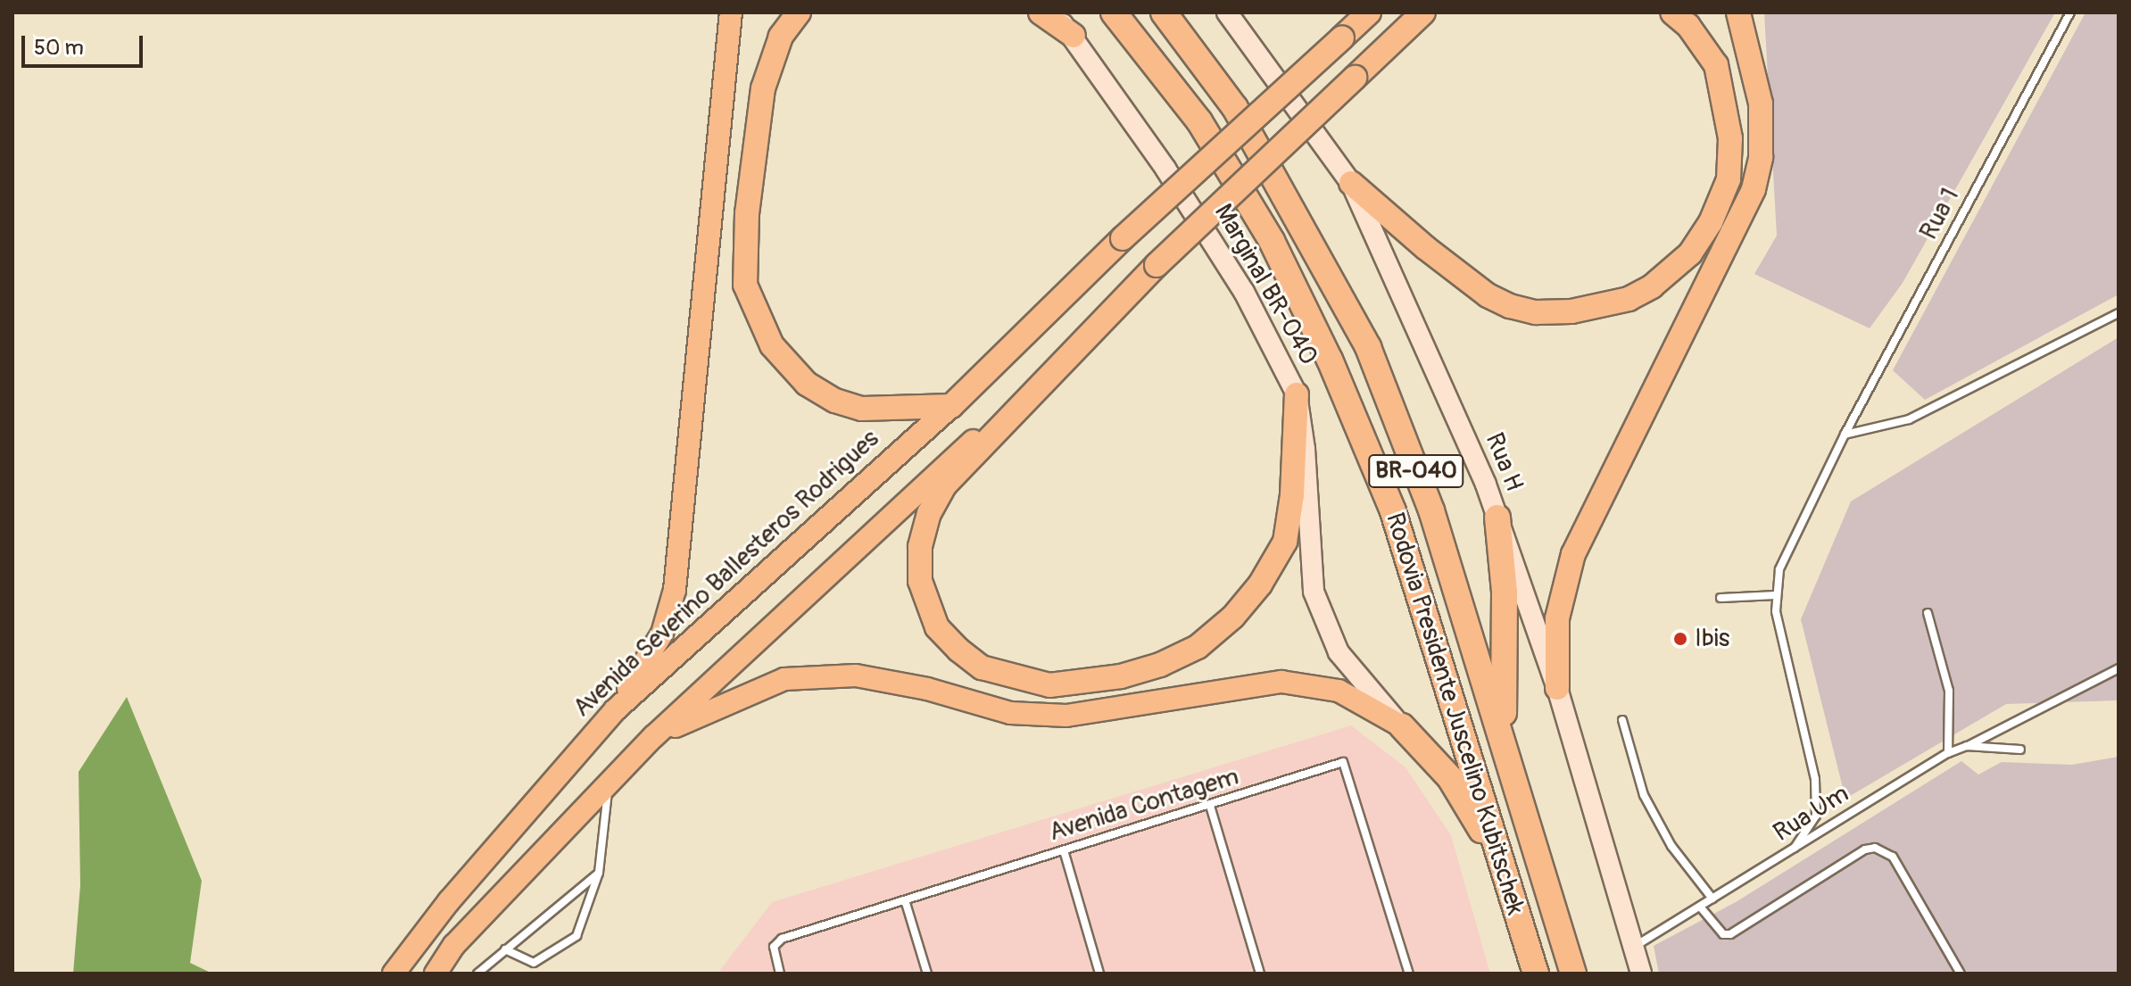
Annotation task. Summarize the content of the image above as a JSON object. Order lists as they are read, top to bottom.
{
  "streets": {
    "highway": ["BR-040", "Avenida Severino Ballesteros Rodrigues", "Rodovia Presidente Juscelino Kubitschek"],
    "main road": ["Marginal BR-040", "Rua H"],
    "lane": ["Rua 1", "Avenida Contagem", "Rua Um"]
  },
  "crossings": [
    ["Rua 1", "Rua Um"],
    ["Rua H", "Rua Um"]
  ],
  "places": ["Ibis"],
  "scale_bar": "50 m"
}
